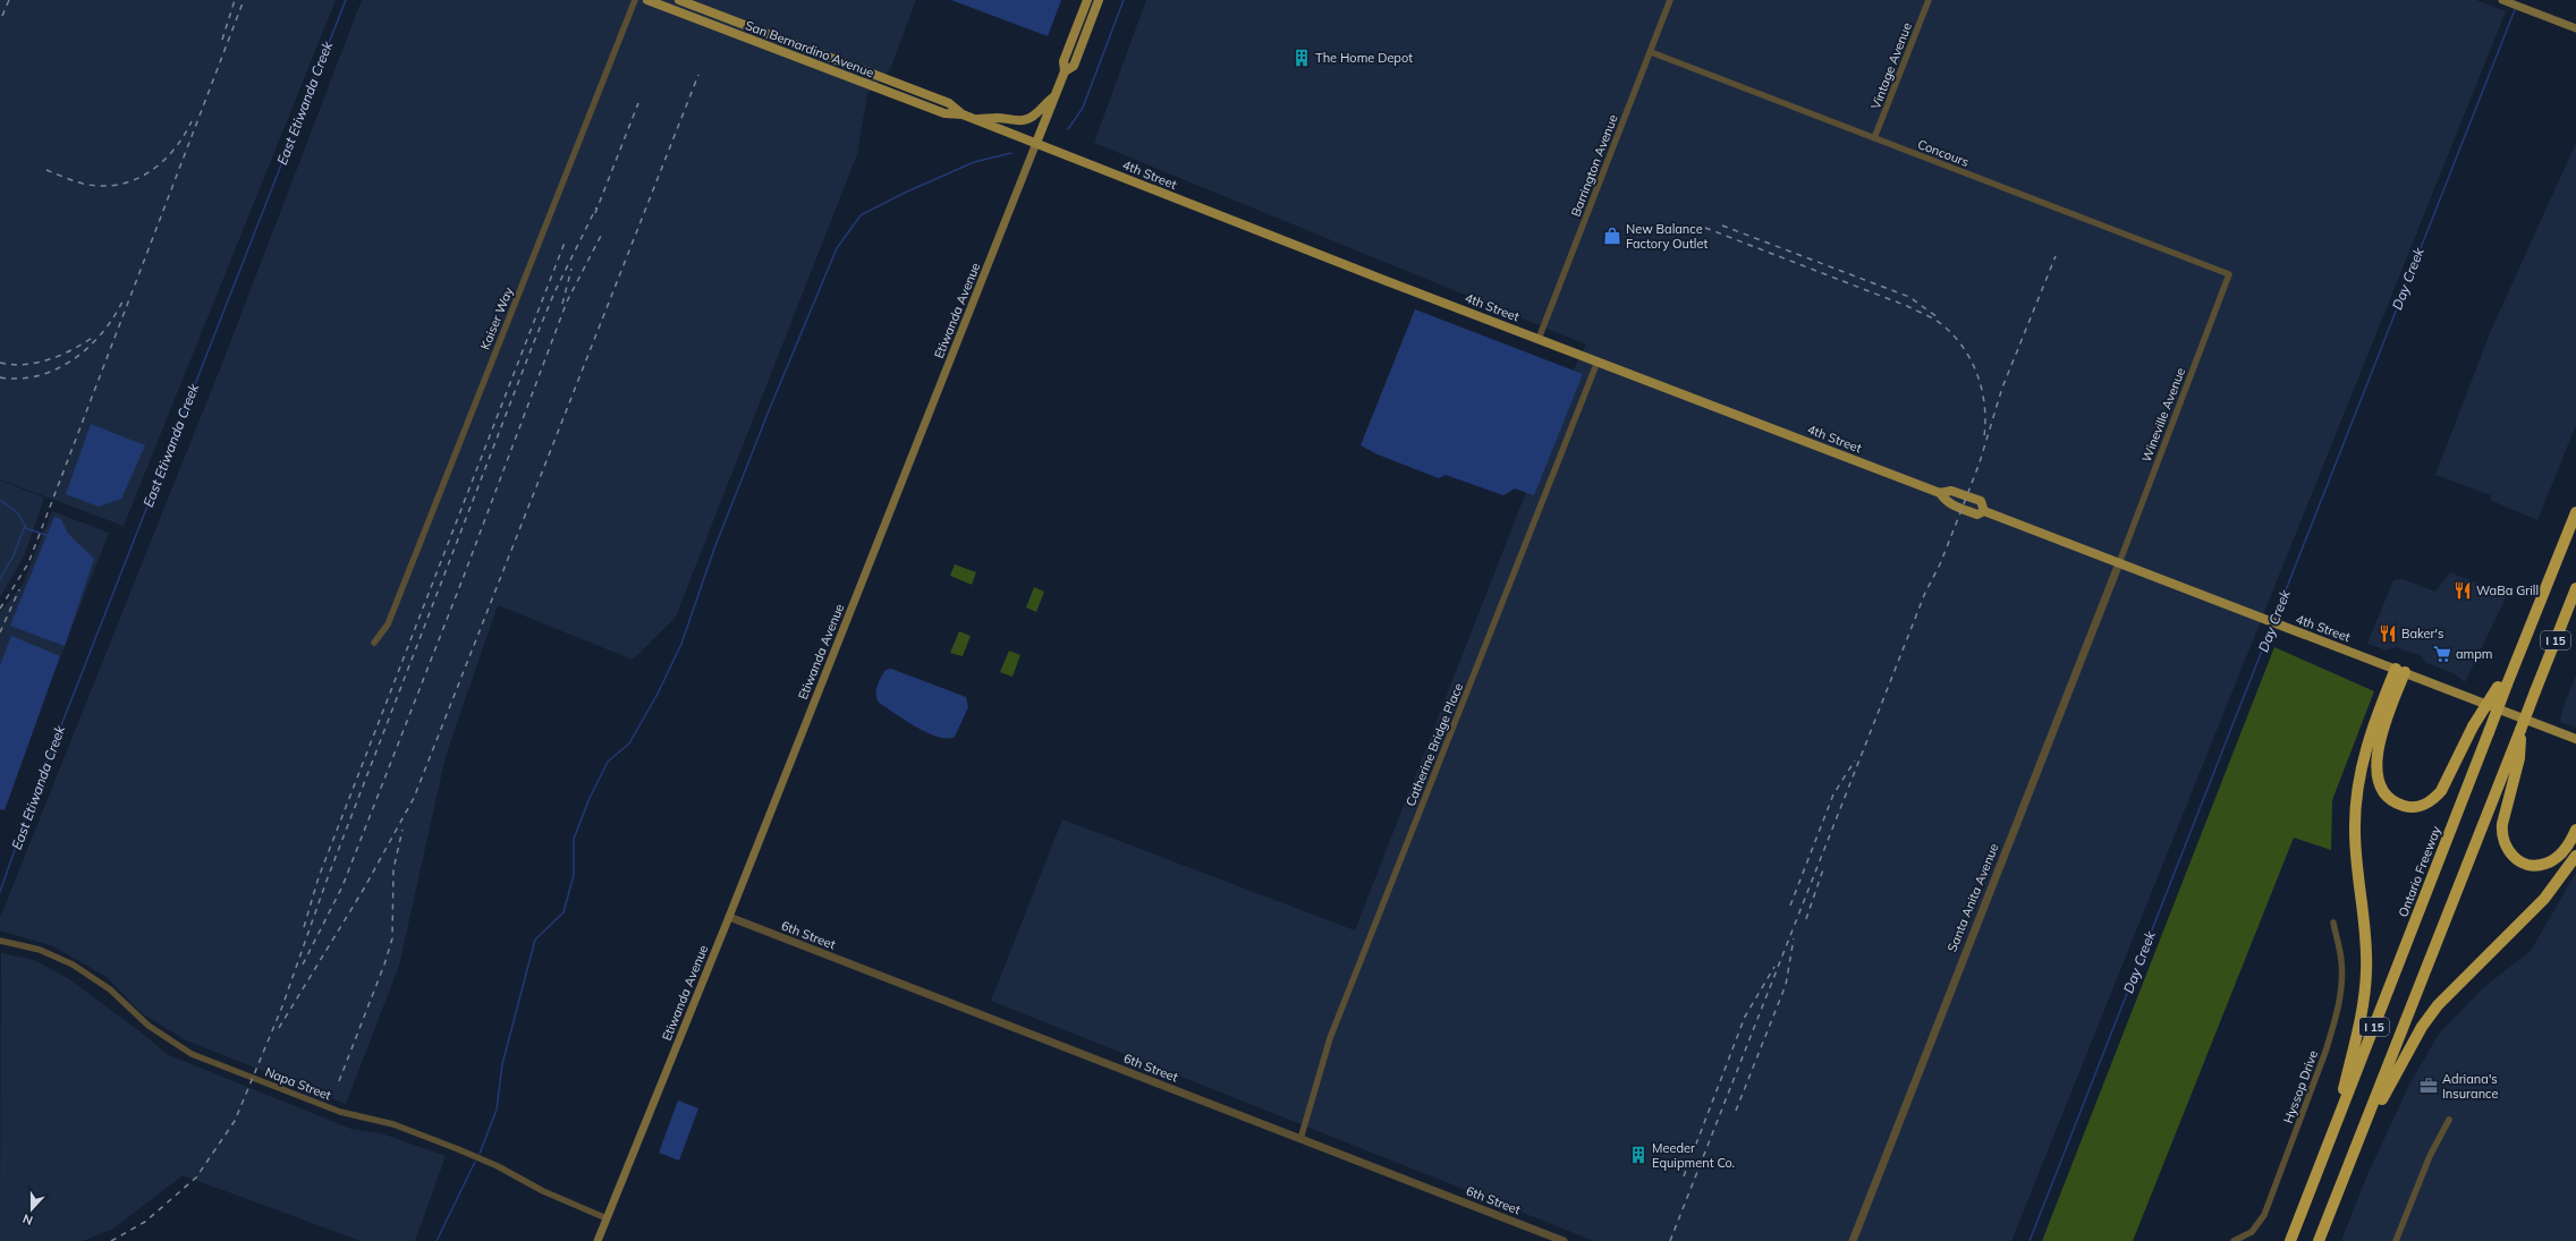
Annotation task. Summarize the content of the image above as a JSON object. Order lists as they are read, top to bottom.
{
  "streets": {
    "highway": ["I 15", "Ontario Freeway"],
    "main road": ["San Bernardino Avenue", "4th Street", "Etiwanda Avenue"],
    "street": [
      "Vintage Avenue",
      "Concours",
      "Barrington Avenue",
      "Kaiser Way",
      "Wineville Avenue",
      "Catherine Bridge Place",
      "Santa Anita Avenue",
      "6th Street",
      "Napa Street",
      "Hyssop Drive"
    ]
  },
  "crossings": [
    ["San Bernardino Avenue", "4th Street"],
    ["San Bernardino Avenue", "Etiwanda Avenue"],
    ["Vintage Avenue", "Concours"],
    ["Concours", "Barrington Avenue"],
    ["Concours", "Wineville Avenue"],
    ["Barrington Avenue", "4th Street"],
    ["4th Street", "Etiwanda Avenue"],
    ["4th Street", "Wineville Avenue"],
    ["4th Street", "Catherine Bridge Place"],
    ["4th Street", "Santa Anita Avenue"],
    ["Etiwanda Avenue", "6th Street"],
    ["Etiwanda Avenue", "Napa Street"],
    ["Wineville Avenue", "Santa Anita Avenue"],
    ["Catherine Bridge Place", "6th Street"]
  ],
  "water": ["East Etiwanda Creek", "Day Creek"],
  "places": {
    "building": ["The Home Depot", "Meeder Equipment Co."],
    "shop": ["New Balance Factory Outlet"],
    "restaurant": ["WaBa Grill", "Baker's"],
    "supermarket": ["ampm"],
    "office": ["Adriana's Insurance"]
  },
  "north": "bottom"
}
